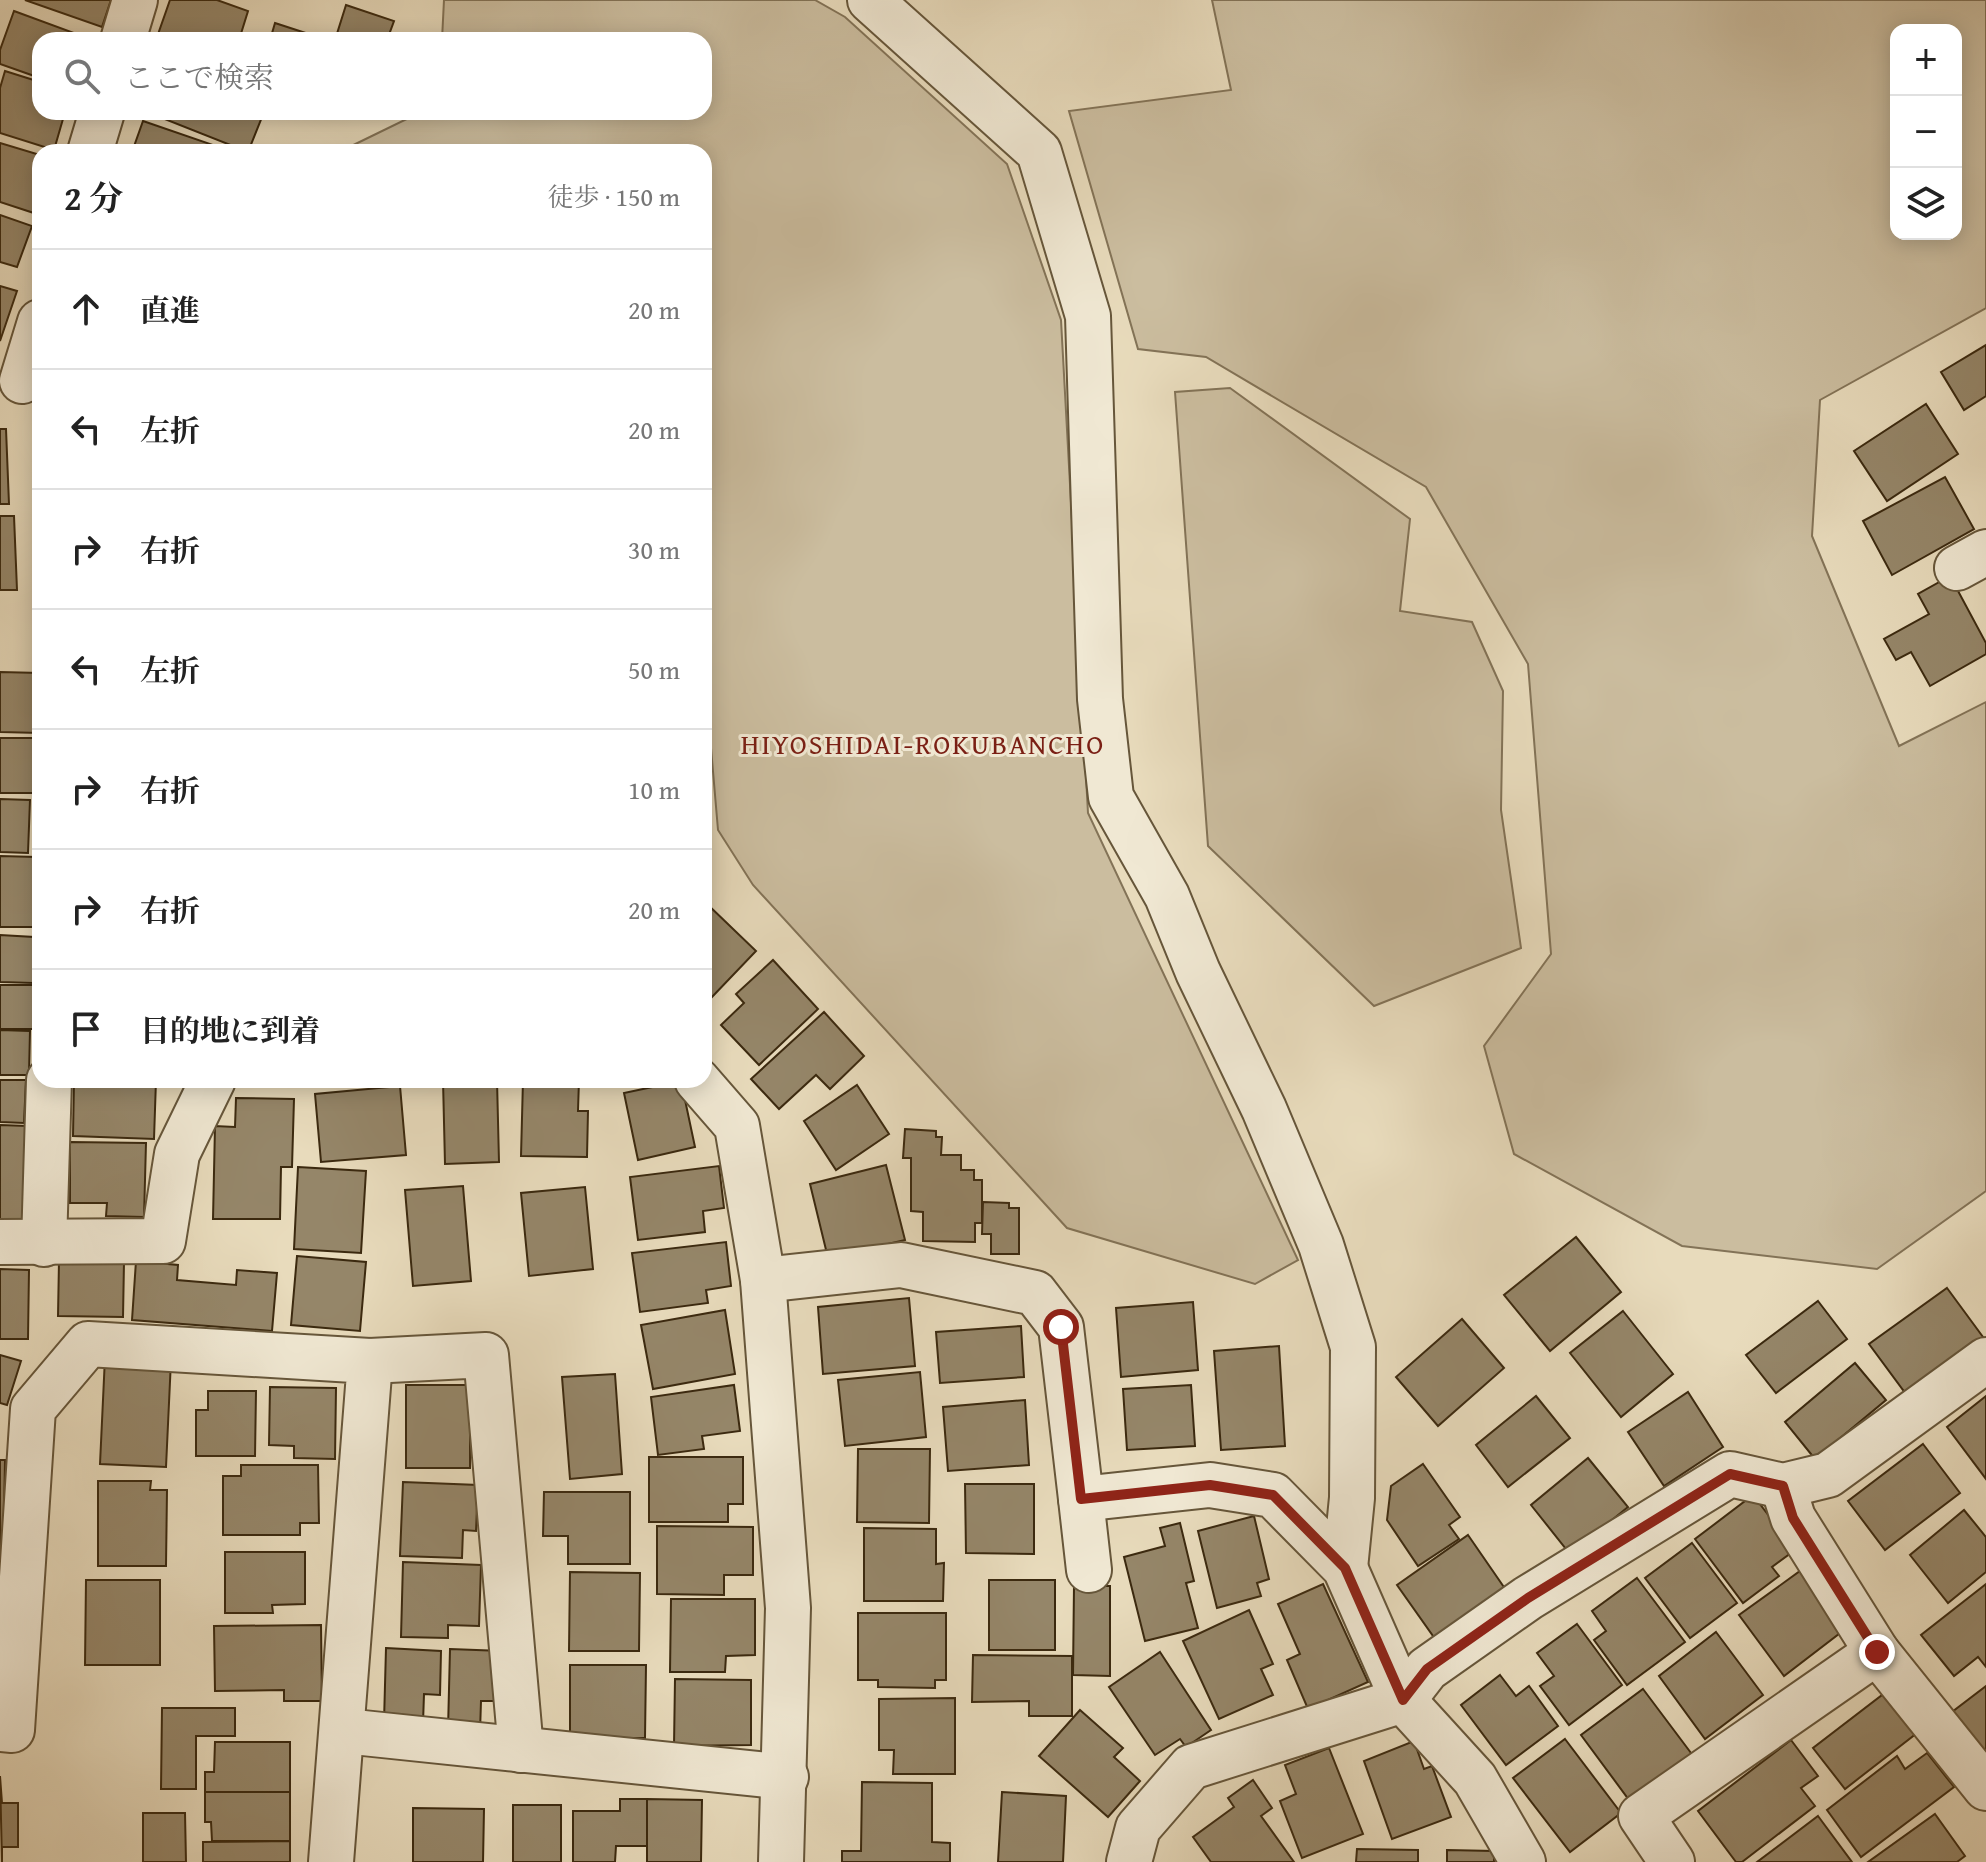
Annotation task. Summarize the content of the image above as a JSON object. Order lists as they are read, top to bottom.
{
  "districts": ["HIYOSHIDAI-ROKUBANCHO"],
  "page": {
    "map_buttons": ["+", "−"],
    "search": "ここで検索",
    "heading": ["2 分", "徒歩 · 150 m"],
    "list": [
      ["直進", "20 m"],
      ["左折", "20 m"],
      ["右折", "30 m"],
      ["左折", "50 m"],
      ["右折", "10 m"],
      ["右折", "20 m"],
      "目的地に到着"
    ]
  }
}
